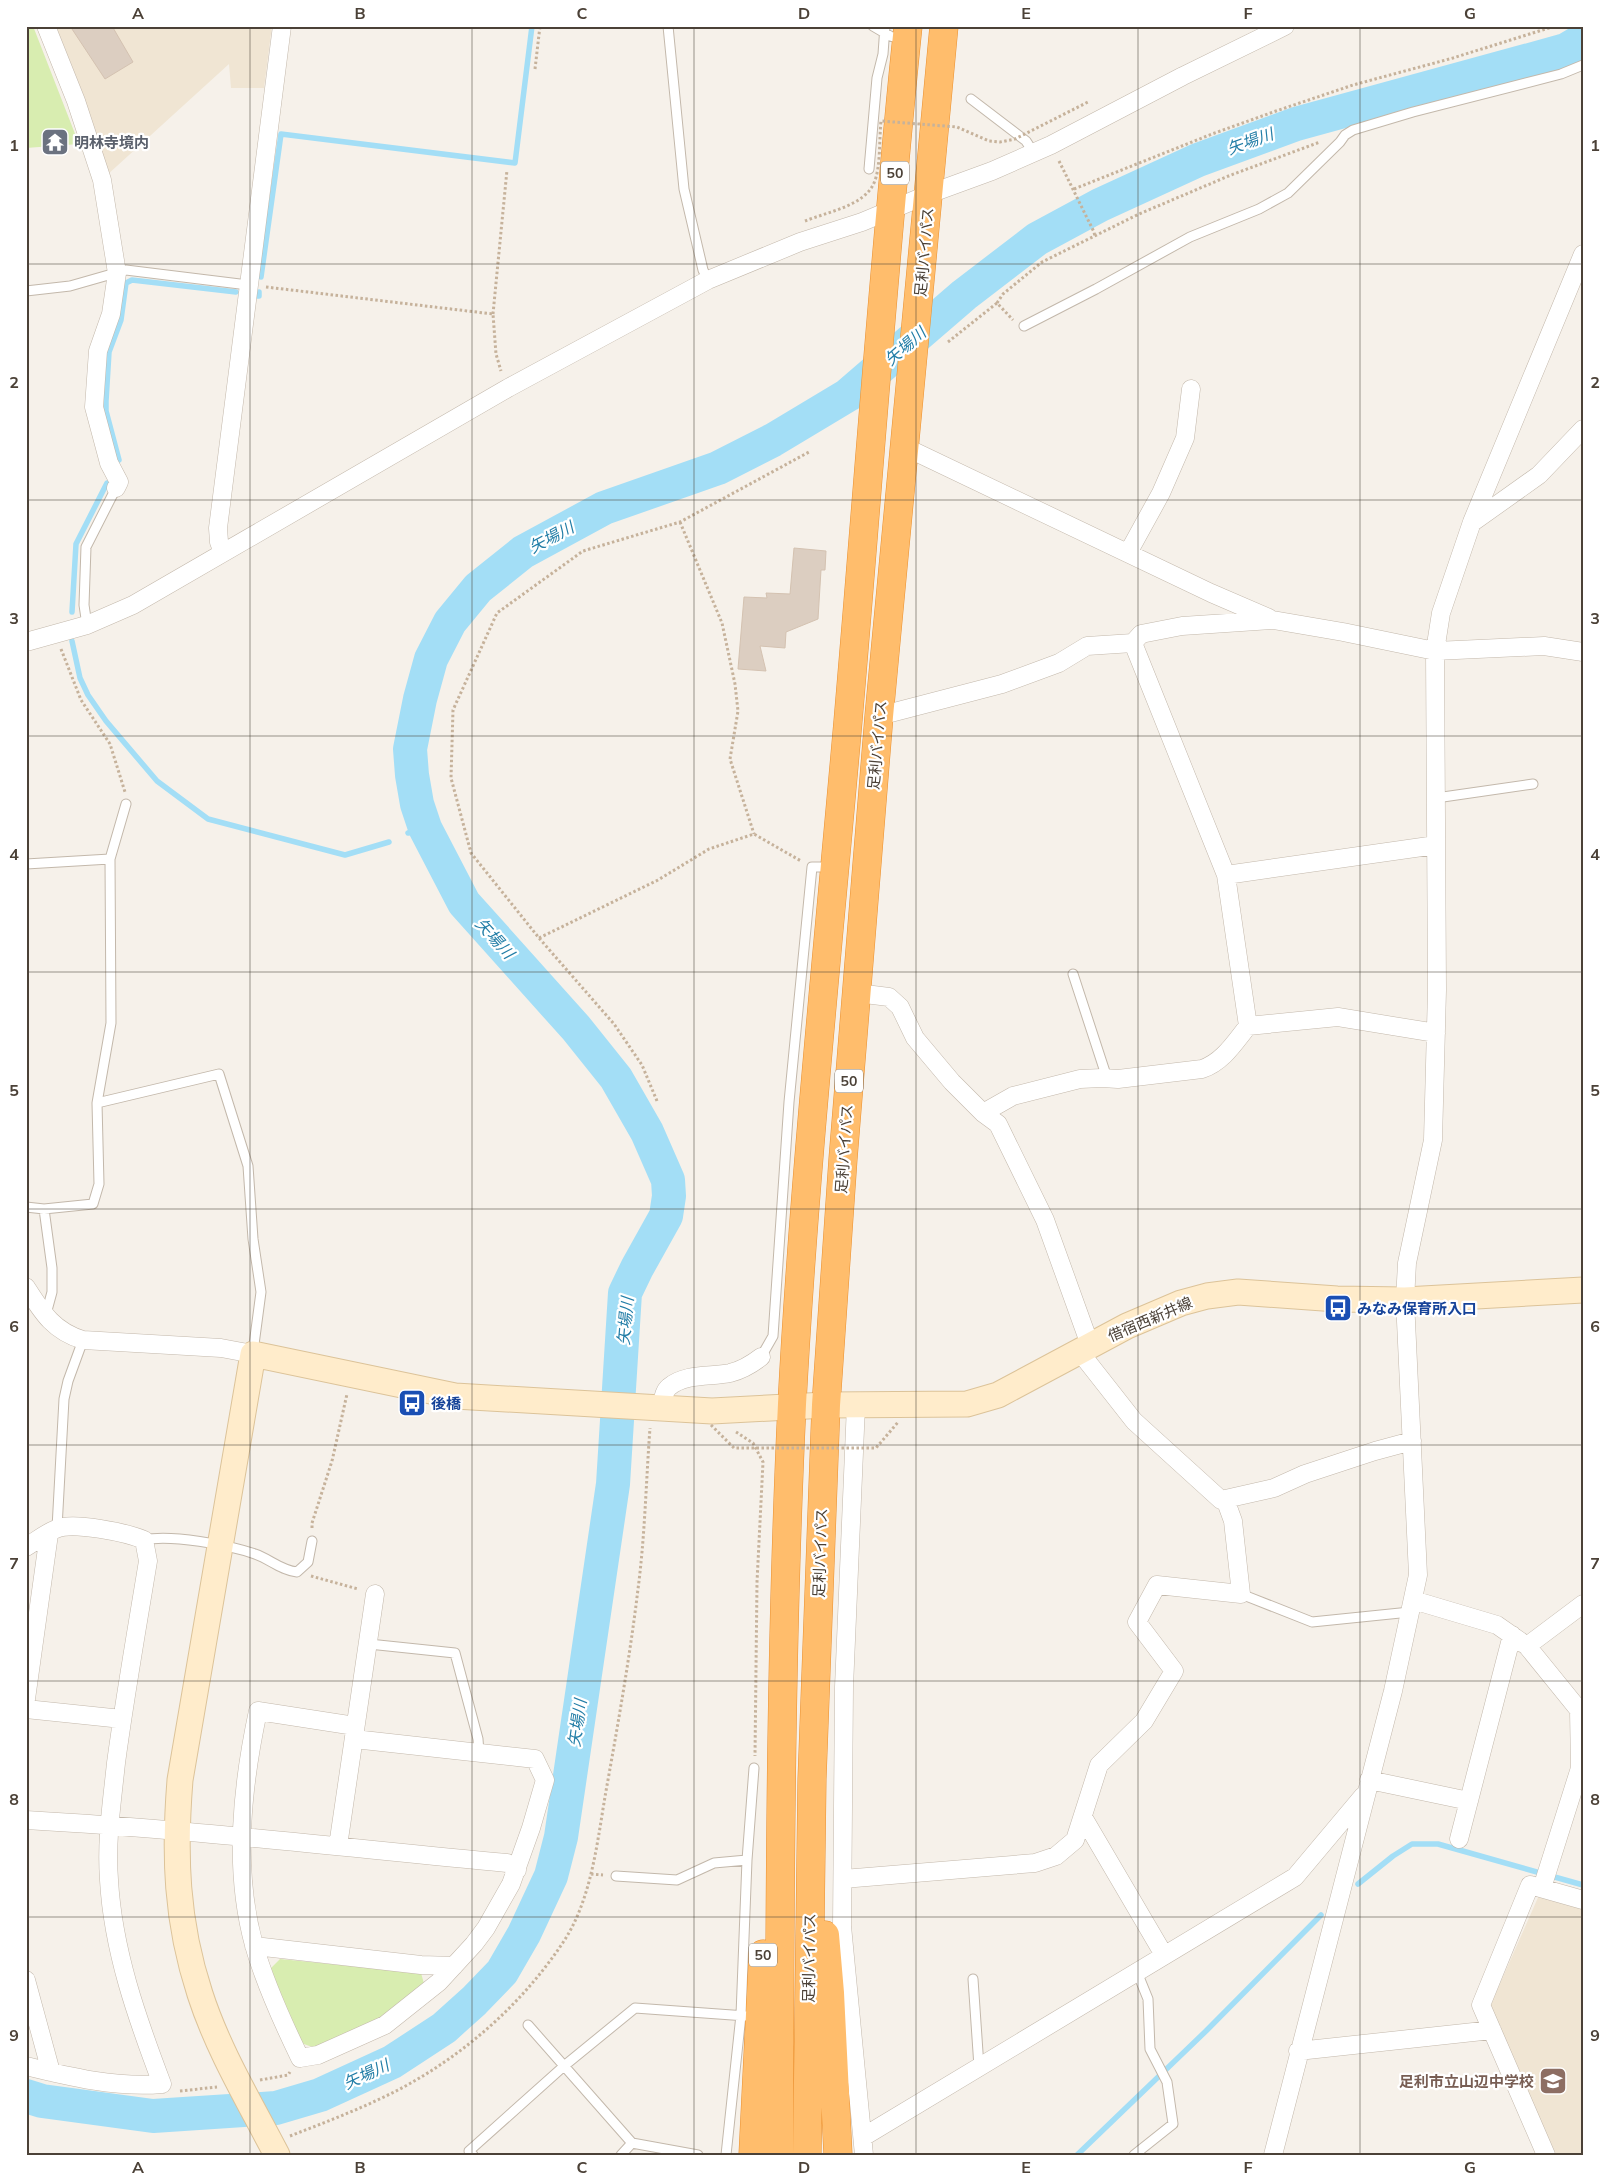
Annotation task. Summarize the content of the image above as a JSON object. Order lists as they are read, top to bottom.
{
  "streets": {
    "highway": ["50", "足利バイパス"],
    "street": ["借宿西新井線"]
  },
  "crossings": [
    ["50", "足利バイパス"],
    ["足利バイパス", "借宿西新井線"]
  ],
  "water": ["矢場川"],
  "places": {
    "temple": ["明林寺境内"],
    "bus stop": ["みなみ保育所入口", "後橋"],
    "school or university": ["足利市立山辺中学校"]
  },
  "grid": {
    "columns": [
      "A",
      "B",
      "C",
      "D",
      "E",
      "F",
      "G"
    ],
    "rows": [
      "1",
      "2",
      "3",
      "4",
      "5",
      "6",
      "7",
      "8",
      "9"
    ]
  }
}
